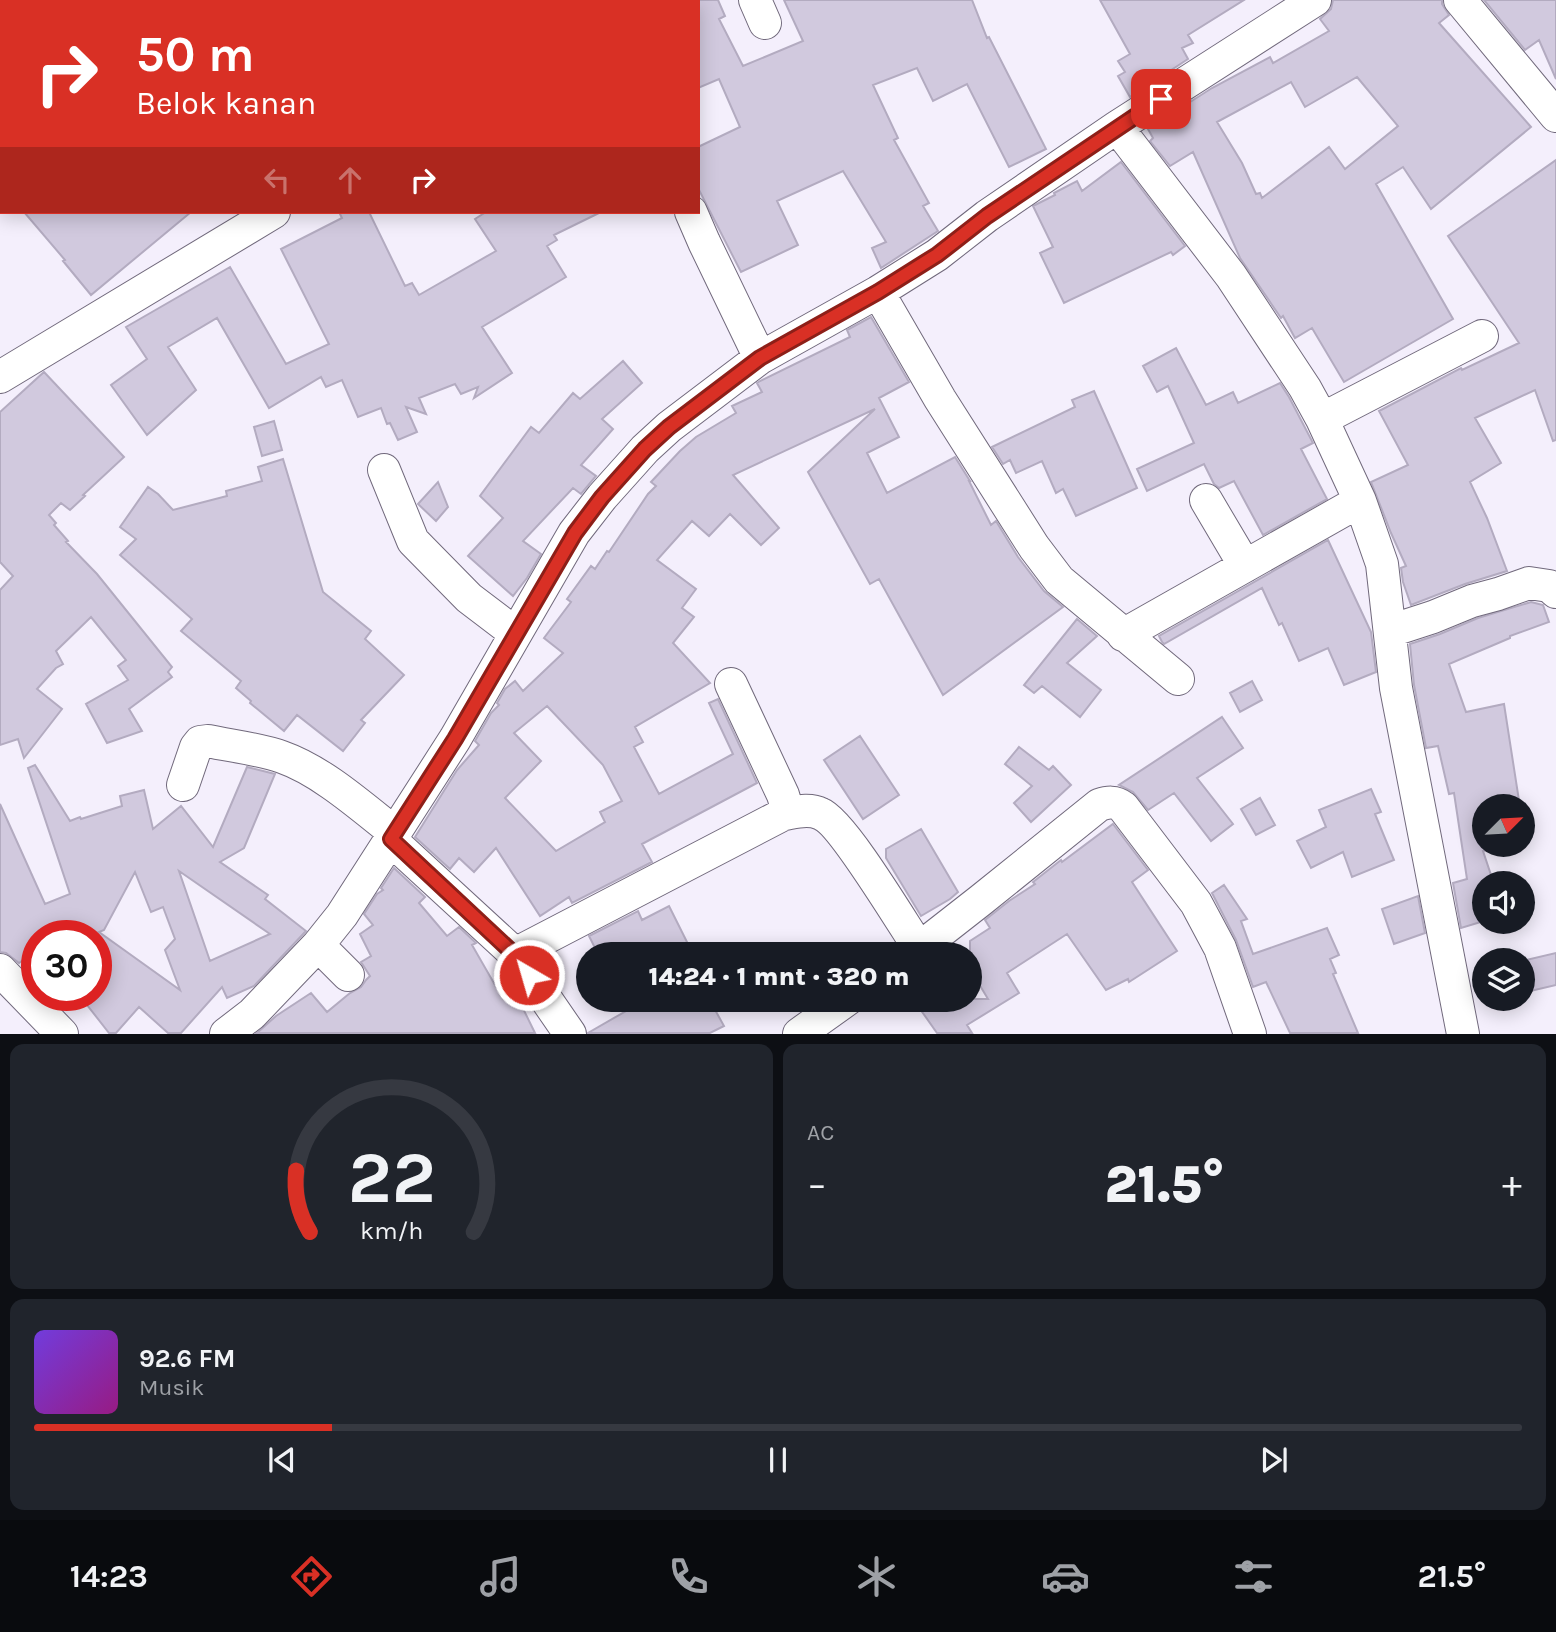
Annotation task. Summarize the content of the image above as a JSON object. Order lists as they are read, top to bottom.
{
  "north": "top right",
  "page": {
    "turn": ["50 m", "Belok kanan"],
    "limit": "30",
    "trip": "14:24 · 1 mnt · 320 m",
    "tile": "AC",
    "heat": ["−", "21.5°", "+"],
    "song": ["92.6 FM", "Musik"],
    "tabs": ["14:23", "21.5°"],
    "gauge": ["22", "km/h"]
  }
}
